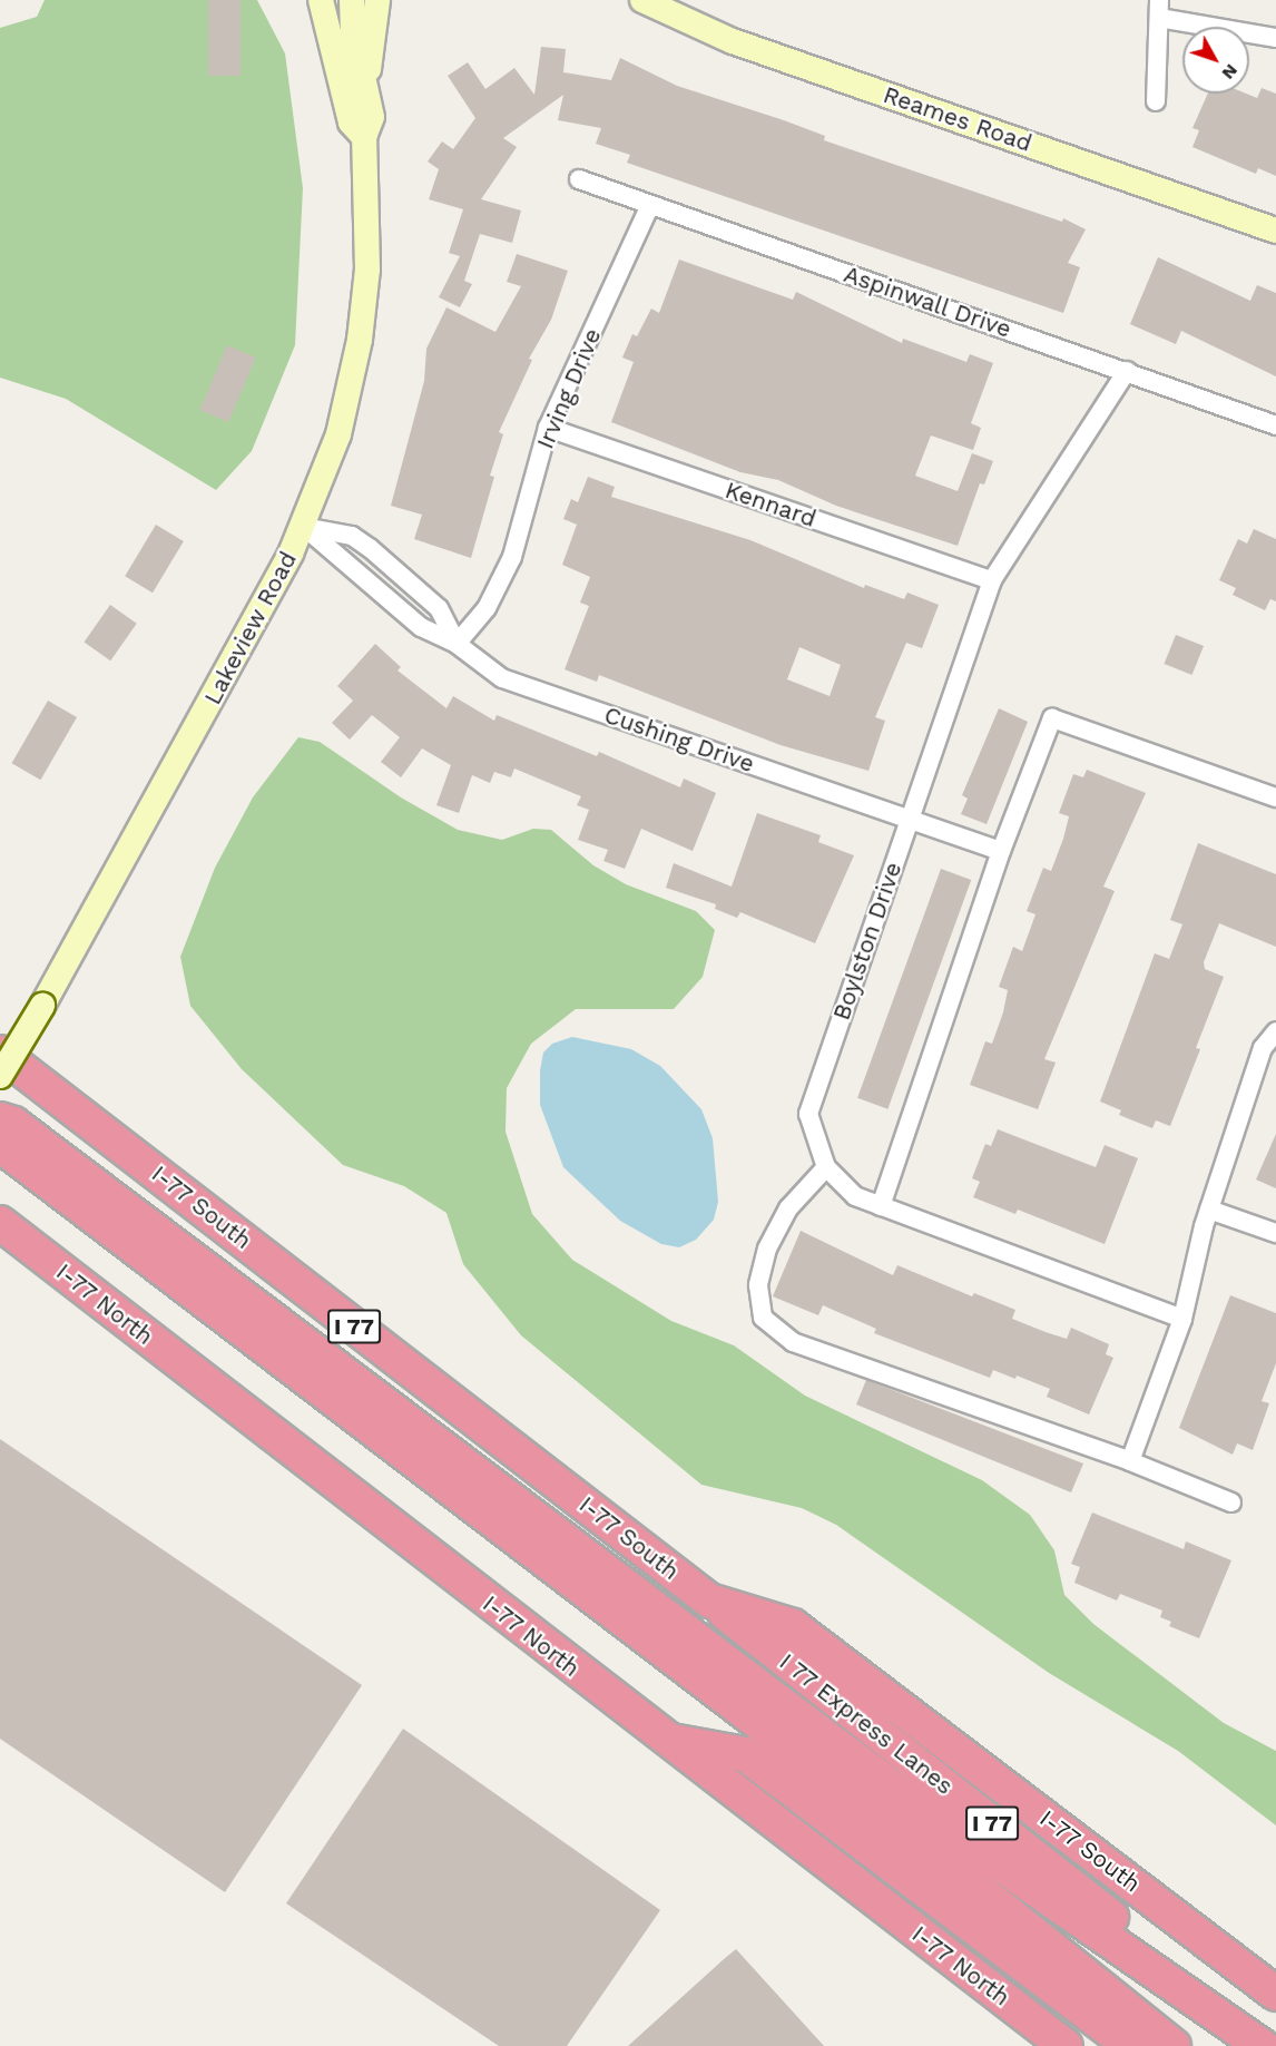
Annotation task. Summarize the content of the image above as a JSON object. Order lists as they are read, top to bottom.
{
  "streets": {
    "highway": [
      "I-77 South",
      "I-77 North",
      "I 77",
      "I 77 Express Lanes"
    ],
    "main road": ["Reames Road", "Lakeview Road"],
    "street": [
      "Aspinwall Drive",
      "Irving Drive",
      "Kennard",
      "Cushing Drive",
      "Boylston Drive"
    ]
  },
  "crossings": [
    ["Aspinwall Drive", "Irving Drive"],
    ["Aspinwall Drive", "Boylston Drive"],
    ["Irving Drive", "Kennard"],
    ["Irving Drive", "Cushing Drive"],
    ["Kennard", "Boylston Drive"],
    ["Lakeview Road", "Cushing Drive"],
    ["Cushing Drive", "Boylston Drive"],
    ["I-77 South", "I 77 Express Lanes"]
  ],
  "north": "bottom right"
}
